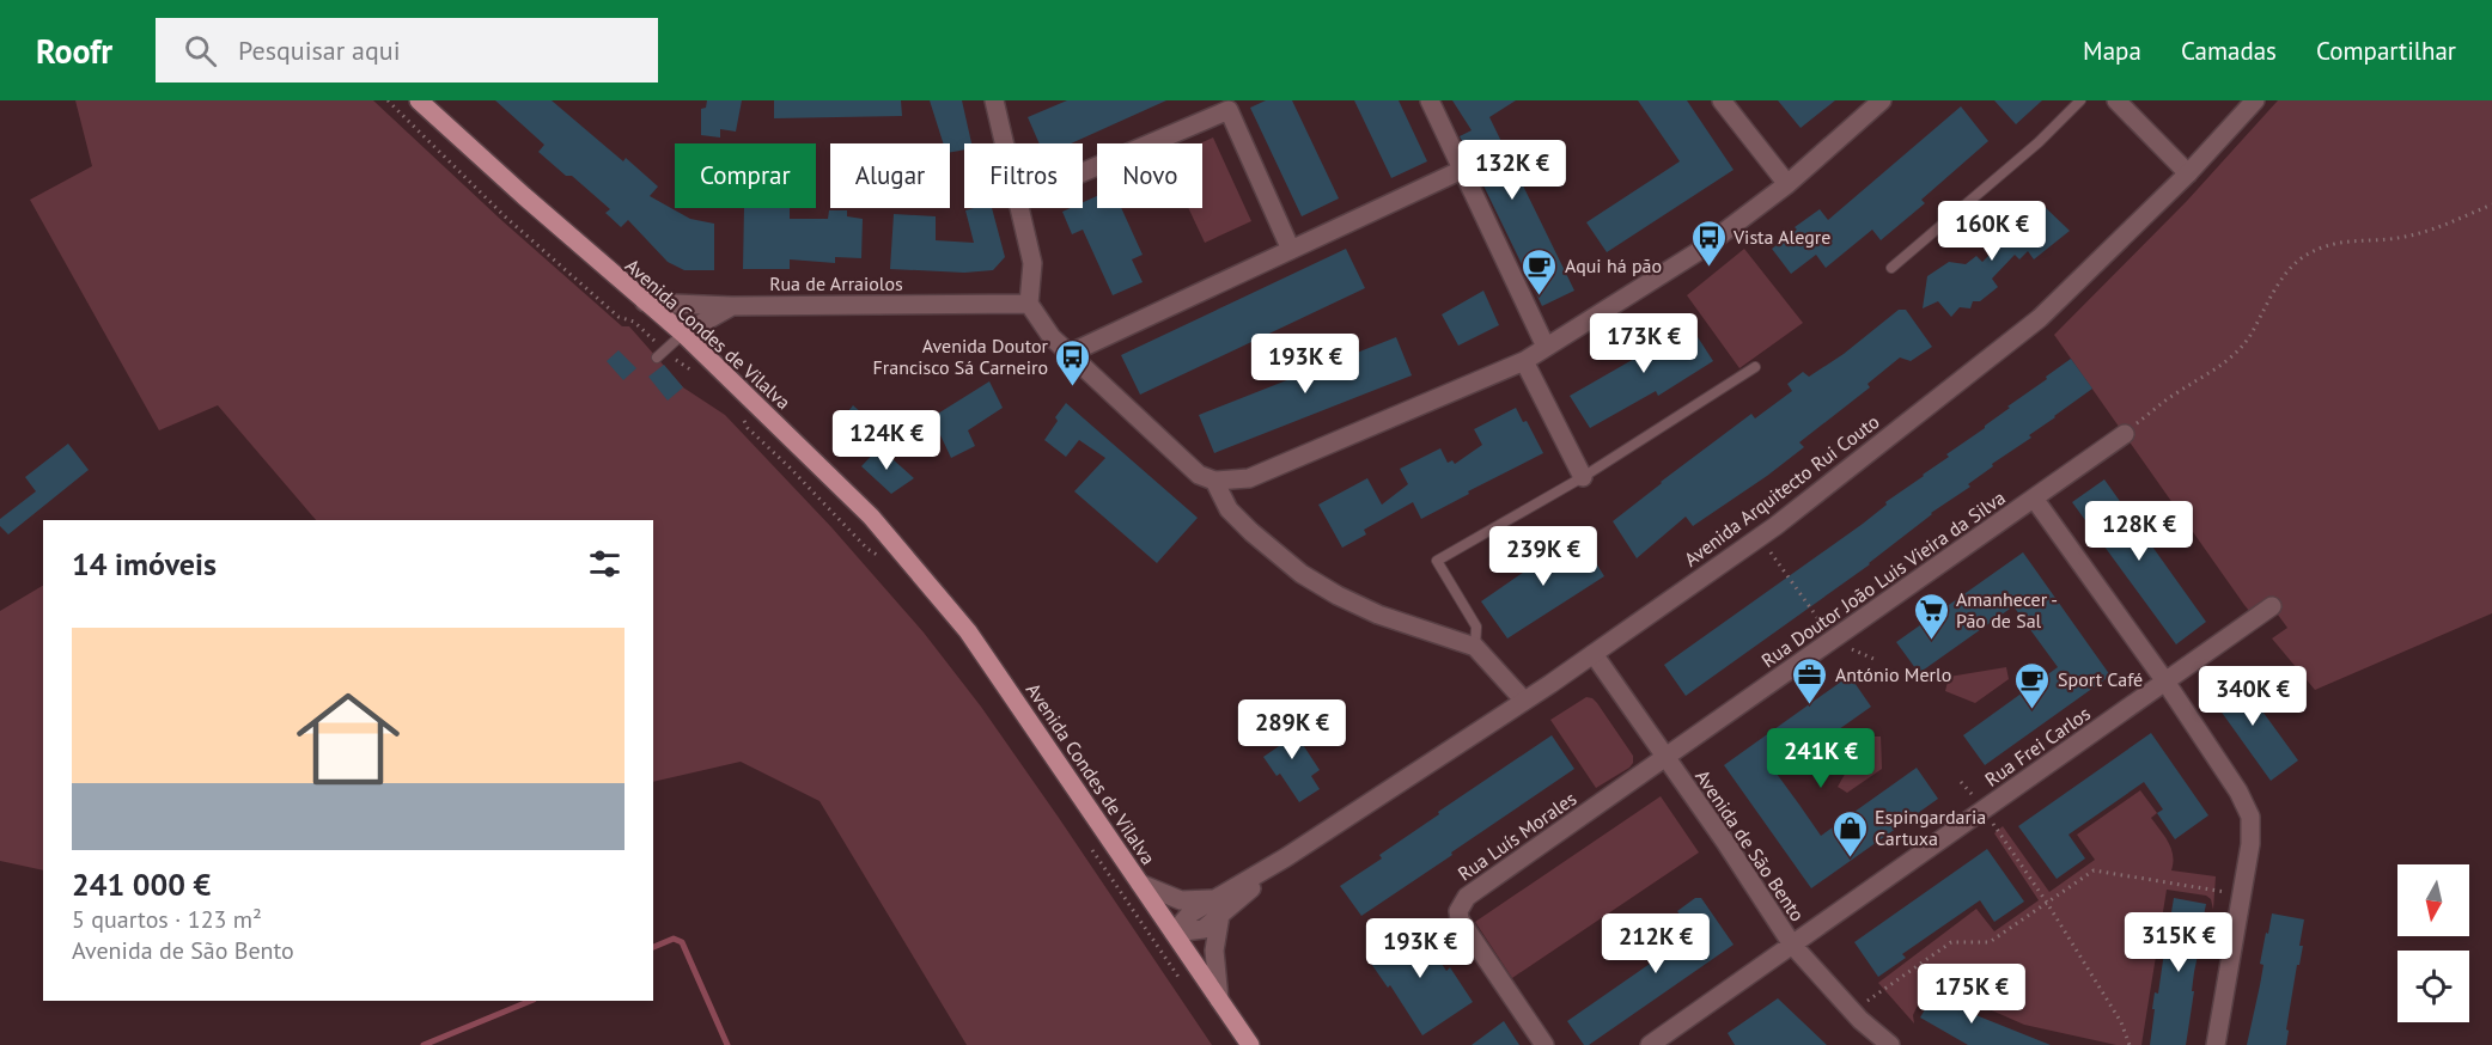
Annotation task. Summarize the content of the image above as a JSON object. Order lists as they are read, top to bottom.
{
  "streets": {
    "main road": ["Avenida Condes de Vilalva"],
    "street": [
      "Rua de Arraiolos",
      "Avenida Arquitecto Rui Couto",
      "Rua Doutor João Luis Vieira da Silva",
      "Rua Frei Carlos",
      "Rua Luís Morales",
      "Avenida de São Bento"
    ]
  },
  "crossings": [
    ["Rua de Arraiolos", "Avenida Condes de Vilalva"],
    ["Avenida Condes de Vilalva", "Avenida Arquitecto Rui Couto"],
    ["Avenida Arquitecto Rui Couto", "Avenida de São Bento"],
    ["Rua Doutor João Luis Vieira da Silva", "Rua Luís Morales"],
    ["Rua Doutor João Luis Vieira da Silva", "Avenida de São Bento"],
    ["Rua Frei Carlos", "Avenida de São Bento"],
    ["Rua Luís Morales", "Avenida de São Bento"]
  ],
  "places": {
    "bus stop": ["Vista Alegre", "Avenida Doutor Francisco Sá Carneiro"],
    "cafe": ["Aqui há pão", "Sport Café"],
    "supermarket": ["Amanhecer - Pão de Sal"],
    "office": ["António Merlo"],
    "shop": ["Espingardaria Cartuxa"]
  },
  "north": "bottom",
  "page": {
    "header": "Roofr",
    "search": "Pesquisar aqui",
    "nav": ["Mapa", "Camadas", "Compartilhar"],
    "price": [
      "132K €",
      "160K €",
      "173K €",
      "193K €",
      "124K €",
      "128K €",
      "239K €",
      "340K €",
      "289K €",
      "241K €",
      "315K €",
      "212K €",
      "193K €",
      "175K €"
    ],
    "chip": [
      "Comprar",
      "Alugar",
      "Filtros",
      "Novo"
    ],
    "heading": "14 imóveis",
    "list": [
      {
        "name": "241 000 €",
        "note": "5 quartos · 123 m² · Avenida de São Bento"
      }
    ]
  }
}
